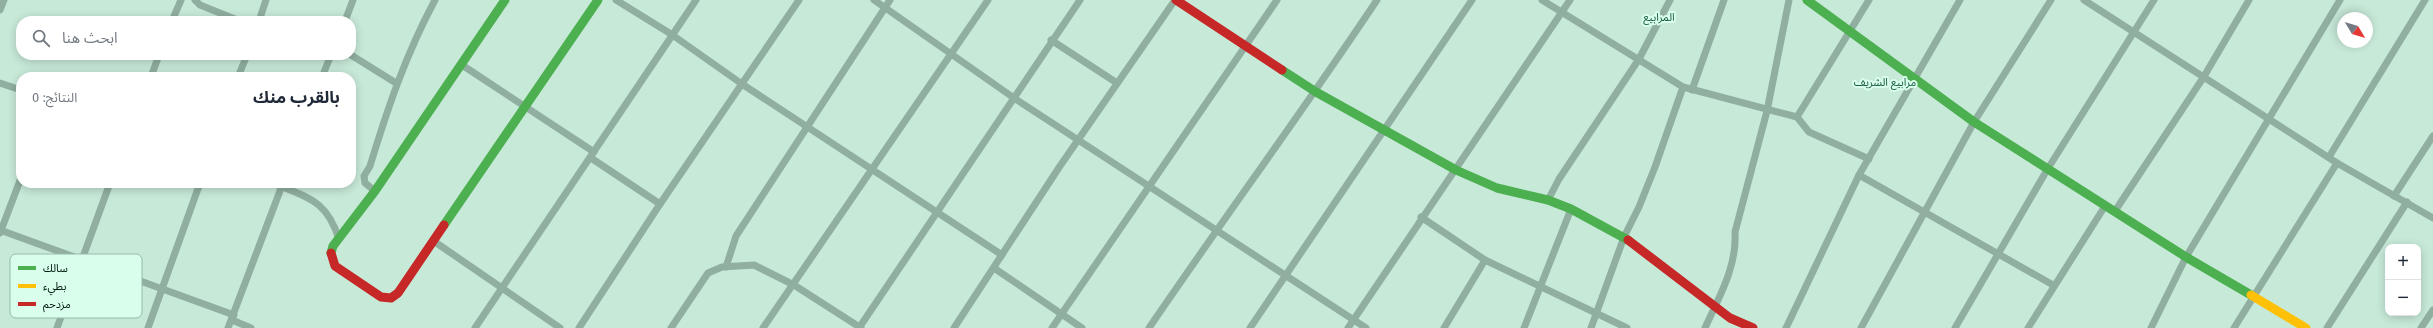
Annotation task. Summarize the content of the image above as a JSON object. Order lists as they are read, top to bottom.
{
  "districts": ["المرابيع", "مرابيع الشريف"],
  "legend": ["سالك", "بطيء", "مزدحم"],
  "north": "bottom right",
  "page": {
    "search": "ابحث هنا",
    "heading": ["بالقرب منك", "النتائج: 0"],
    "map_buttons": ["+", "−"]
  }
}
